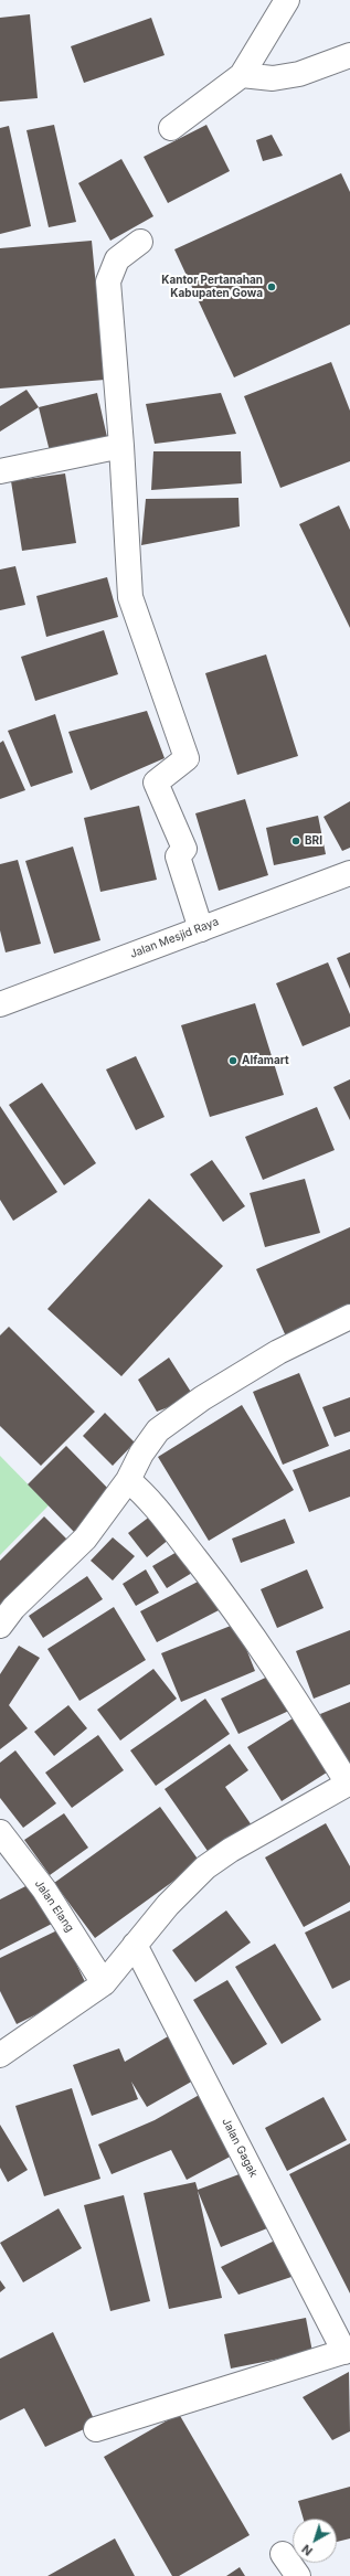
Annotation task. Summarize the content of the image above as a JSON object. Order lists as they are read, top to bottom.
{
  "streets": {
    "street": ["Jalan Mesjid Raya", "Jalan Elang", "Jalan Gagak"]
  },
  "places": ["Kantor Pertanahan Kabupaten Gowa", "BRI", "Alfamart"],
  "north": "bottom left"
}
